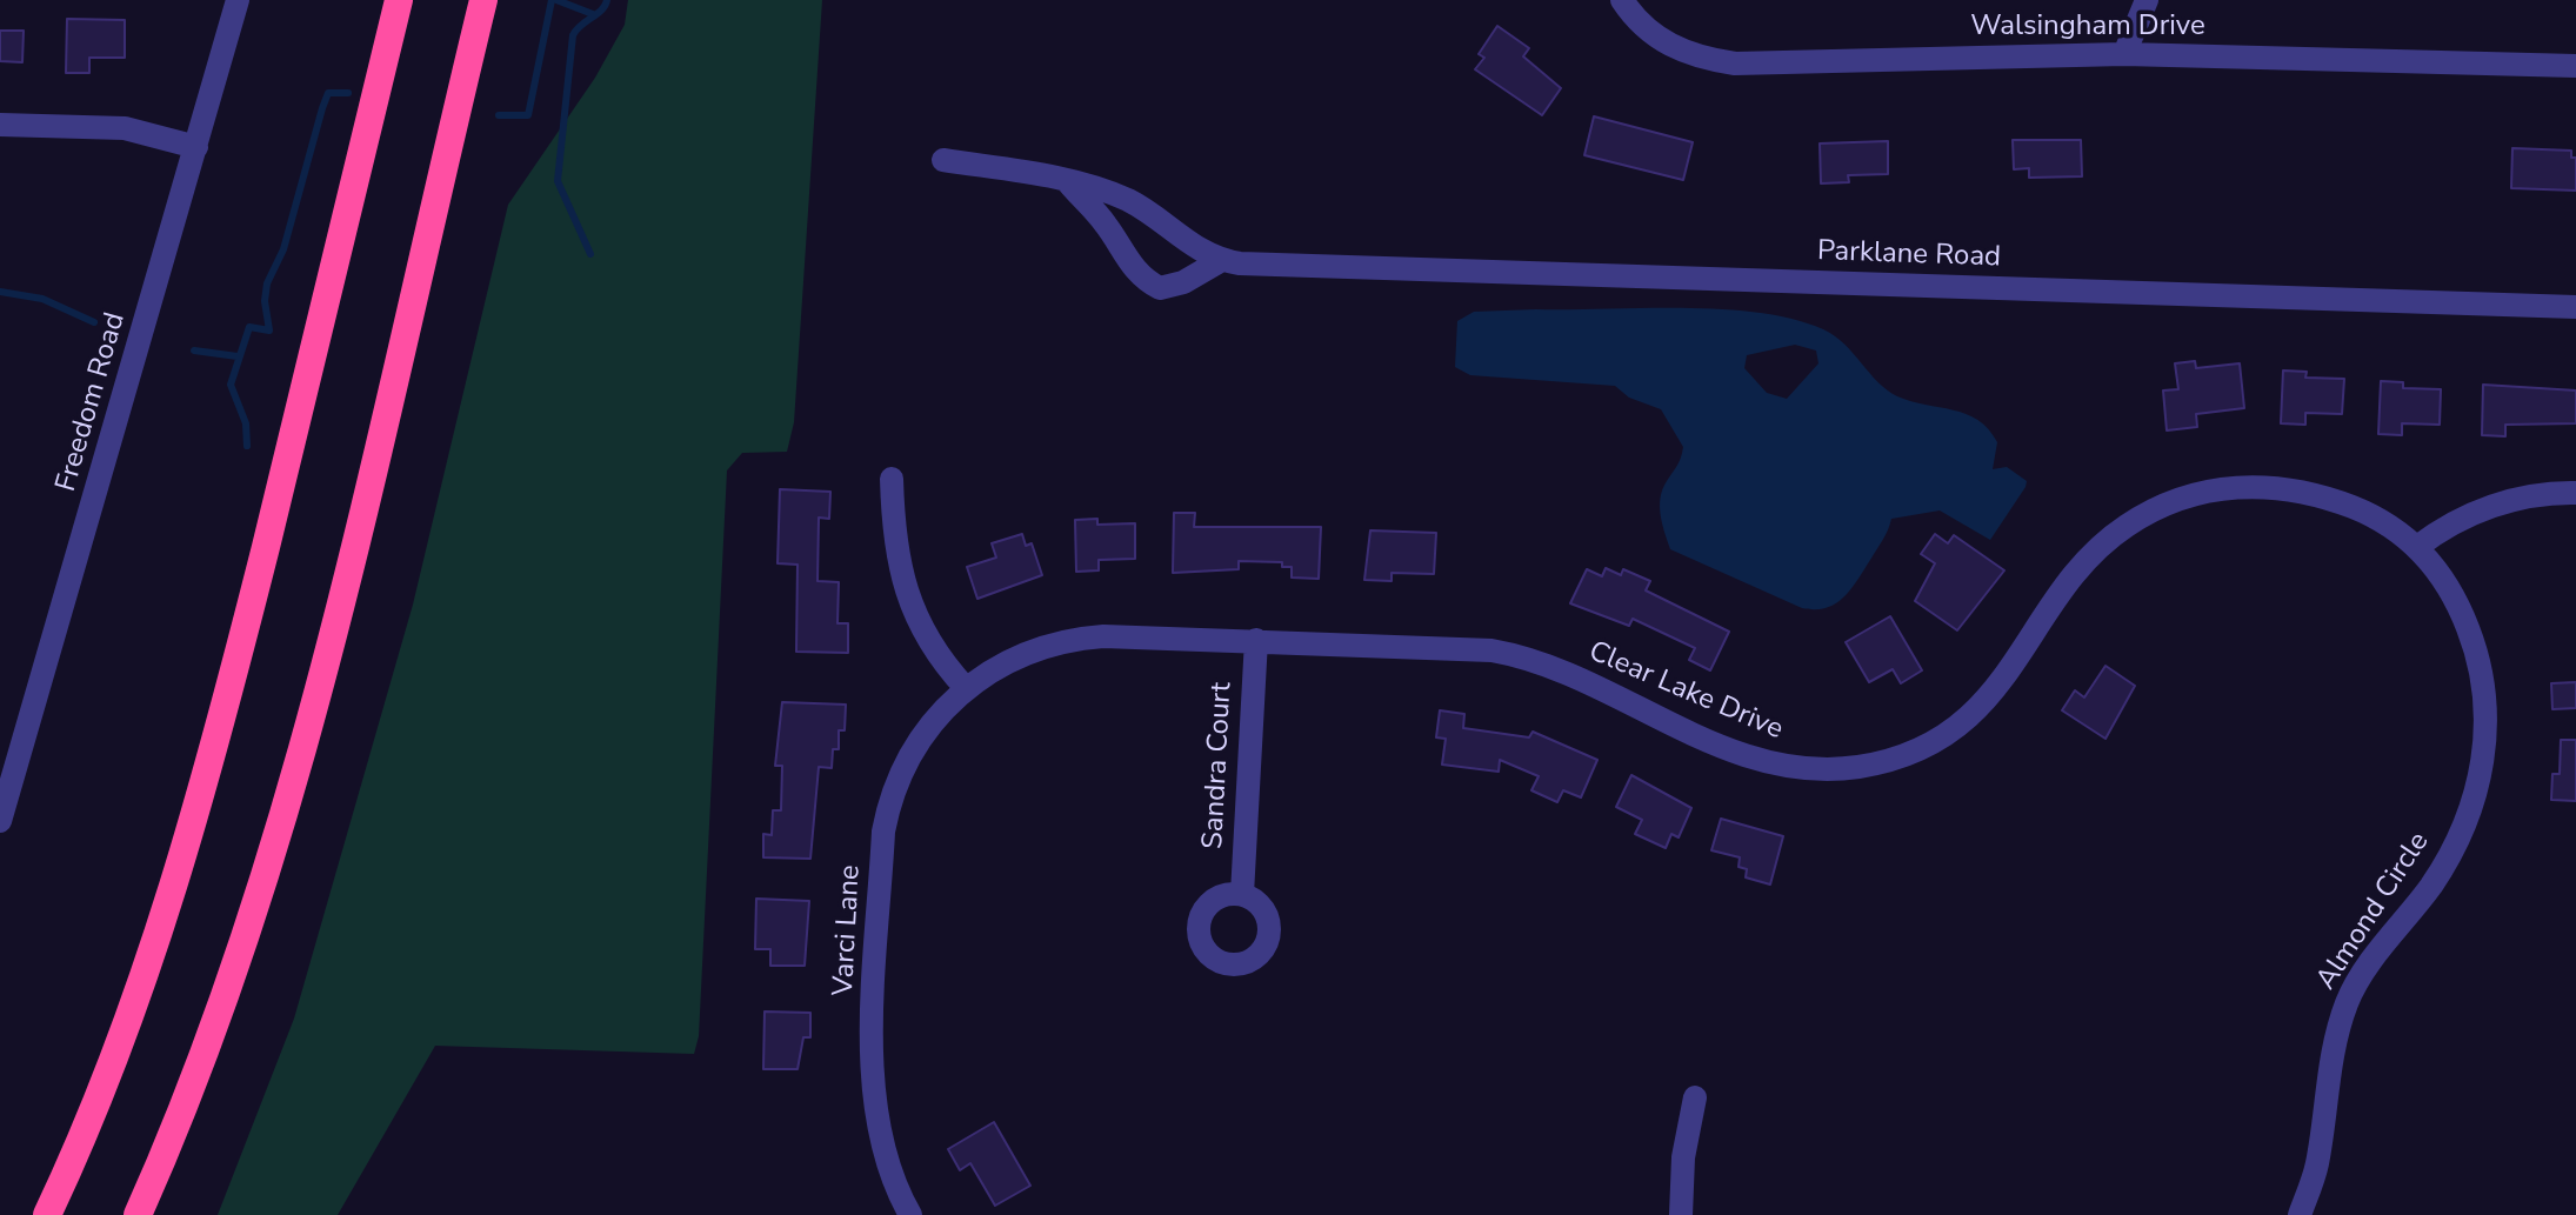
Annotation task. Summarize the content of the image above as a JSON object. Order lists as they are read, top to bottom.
{
  "streets": {
    "street": [
      "Walsingham Drive",
      "Parklane Road",
      "Freedom Road",
      "Clear Lake Drive",
      "Sandra Court",
      "Almond Circle",
      "Varci Lane"
    ]
  },
  "crossings": [
    ["Clear Lake Drive", "Sandra Court"],
    ["Clear Lake Drive", "Almond Circle"],
    ["Clear Lake Drive", "Varci Lane"]
  ]
}
